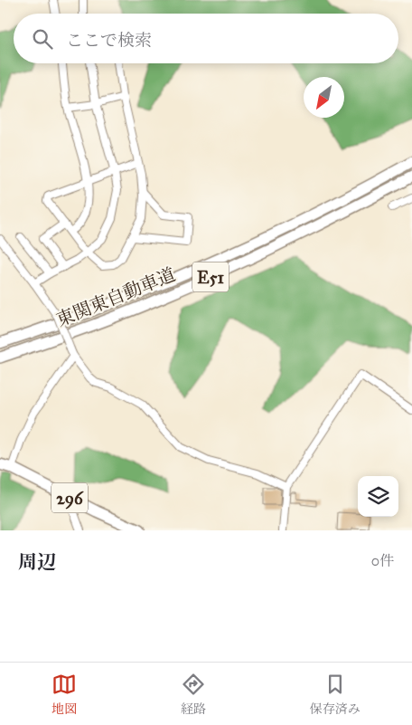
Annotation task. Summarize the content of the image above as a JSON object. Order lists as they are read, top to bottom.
{
  "streets": {
    "highway": ["E51", "東関東自動車道", "296"]
  },
  "north": "bottom left",
  "page": {
    "search": "ここで検索",
    "heading": ["周辺", "0件"],
    "nav": ["地図", "経路", "保存済み"]
  }
}
